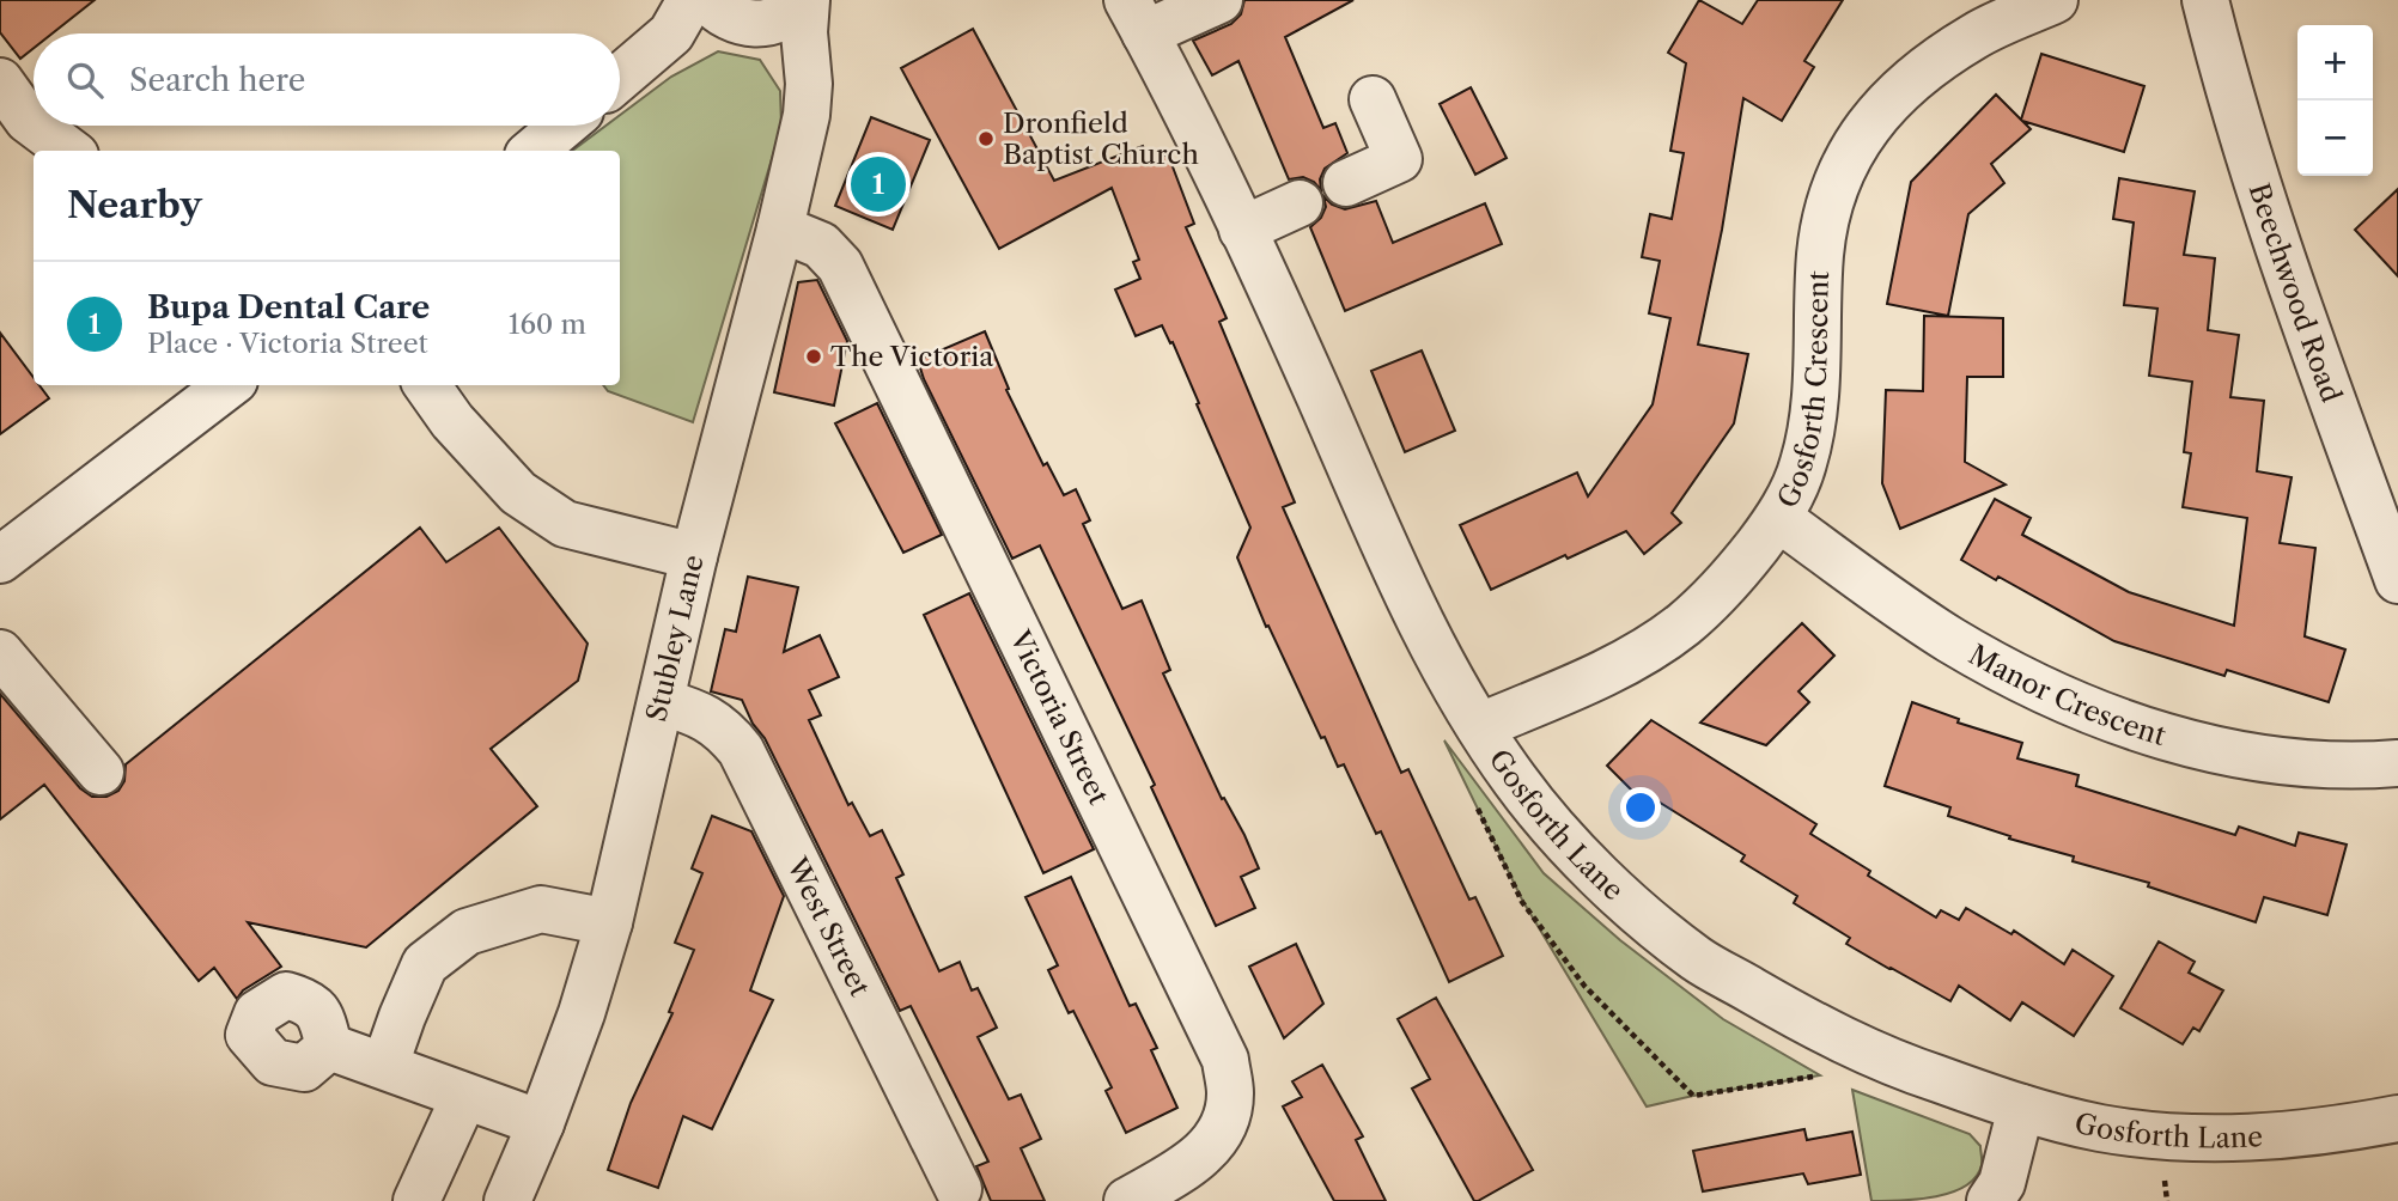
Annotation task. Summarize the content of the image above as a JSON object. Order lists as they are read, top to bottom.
{
  "streets": {
    "street": [
      "Beechwood Road",
      "Gosforth Crescent",
      "Stubley Lane",
      "Manor Crescent",
      "Victoria Street",
      "Gosforth Lane",
      "West Street"
    ]
  },
  "crossings": [
    ["Gosforth Crescent", "Manor Crescent"],
    ["Gosforth Crescent", "Gosforth Lane"],
    ["Stubley Lane", "Victoria Street"],
    ["Stubley Lane", "West Street"]
  ],
  "places": ["Dronfield Baptist Church", "The Victoria"],
  "page": {
    "map_buttons": ["+", "−"],
    "search": "Search here",
    "heading": "Nearby",
    "pins": "1",
    "list": [
      {
        "mark": "1",
        "name": "Bupa Dental Care",
        "note": "Place · Victoria Street",
        "value": "160 m"
      }
    ]
  }
}
